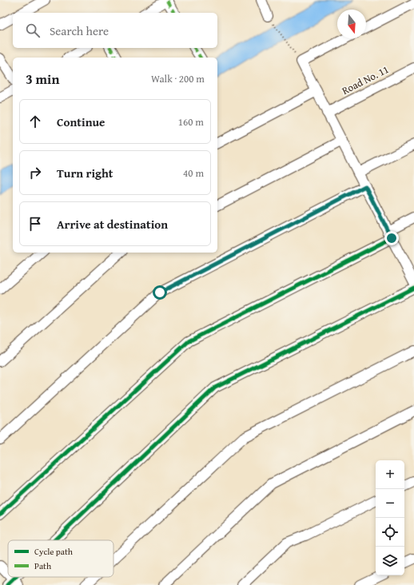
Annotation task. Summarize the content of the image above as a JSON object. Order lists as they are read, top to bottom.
{
  "streets": {
    "street": ["Road No. 11"]
  },
  "legend": ["Cycle path", "Path"],
  "north": "bottom",
  "page": {
    "search": "Search here",
    "heading": ["3 min", "Walk · 200 m"],
    "list": [
      ["Continue", "160 m"],
      ["Turn right", "40 m"],
      "Arrive at destination"
    ],
    "map_buttons": ["+", "−"]
  }
}
